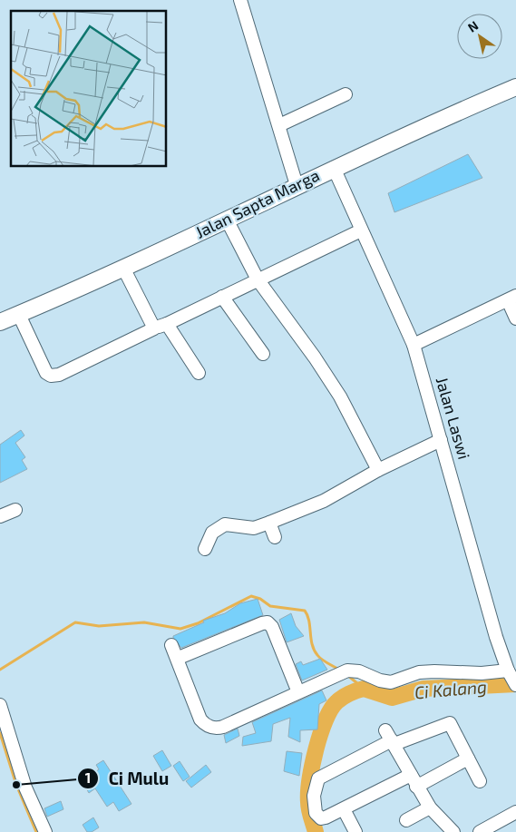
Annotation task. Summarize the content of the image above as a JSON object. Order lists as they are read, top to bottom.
{
  "streets": {
    "main road": ["Jalan Sapta Marga"],
    "street": ["Jalan Laswi"]
  },
  "crossings": [
    ["Jalan Sapta Marga", "Jalan Laswi"]
  ],
  "water": ["Ci Kalang"],
  "places": ["Ci Mulu"],
  "north": "top left"
}
